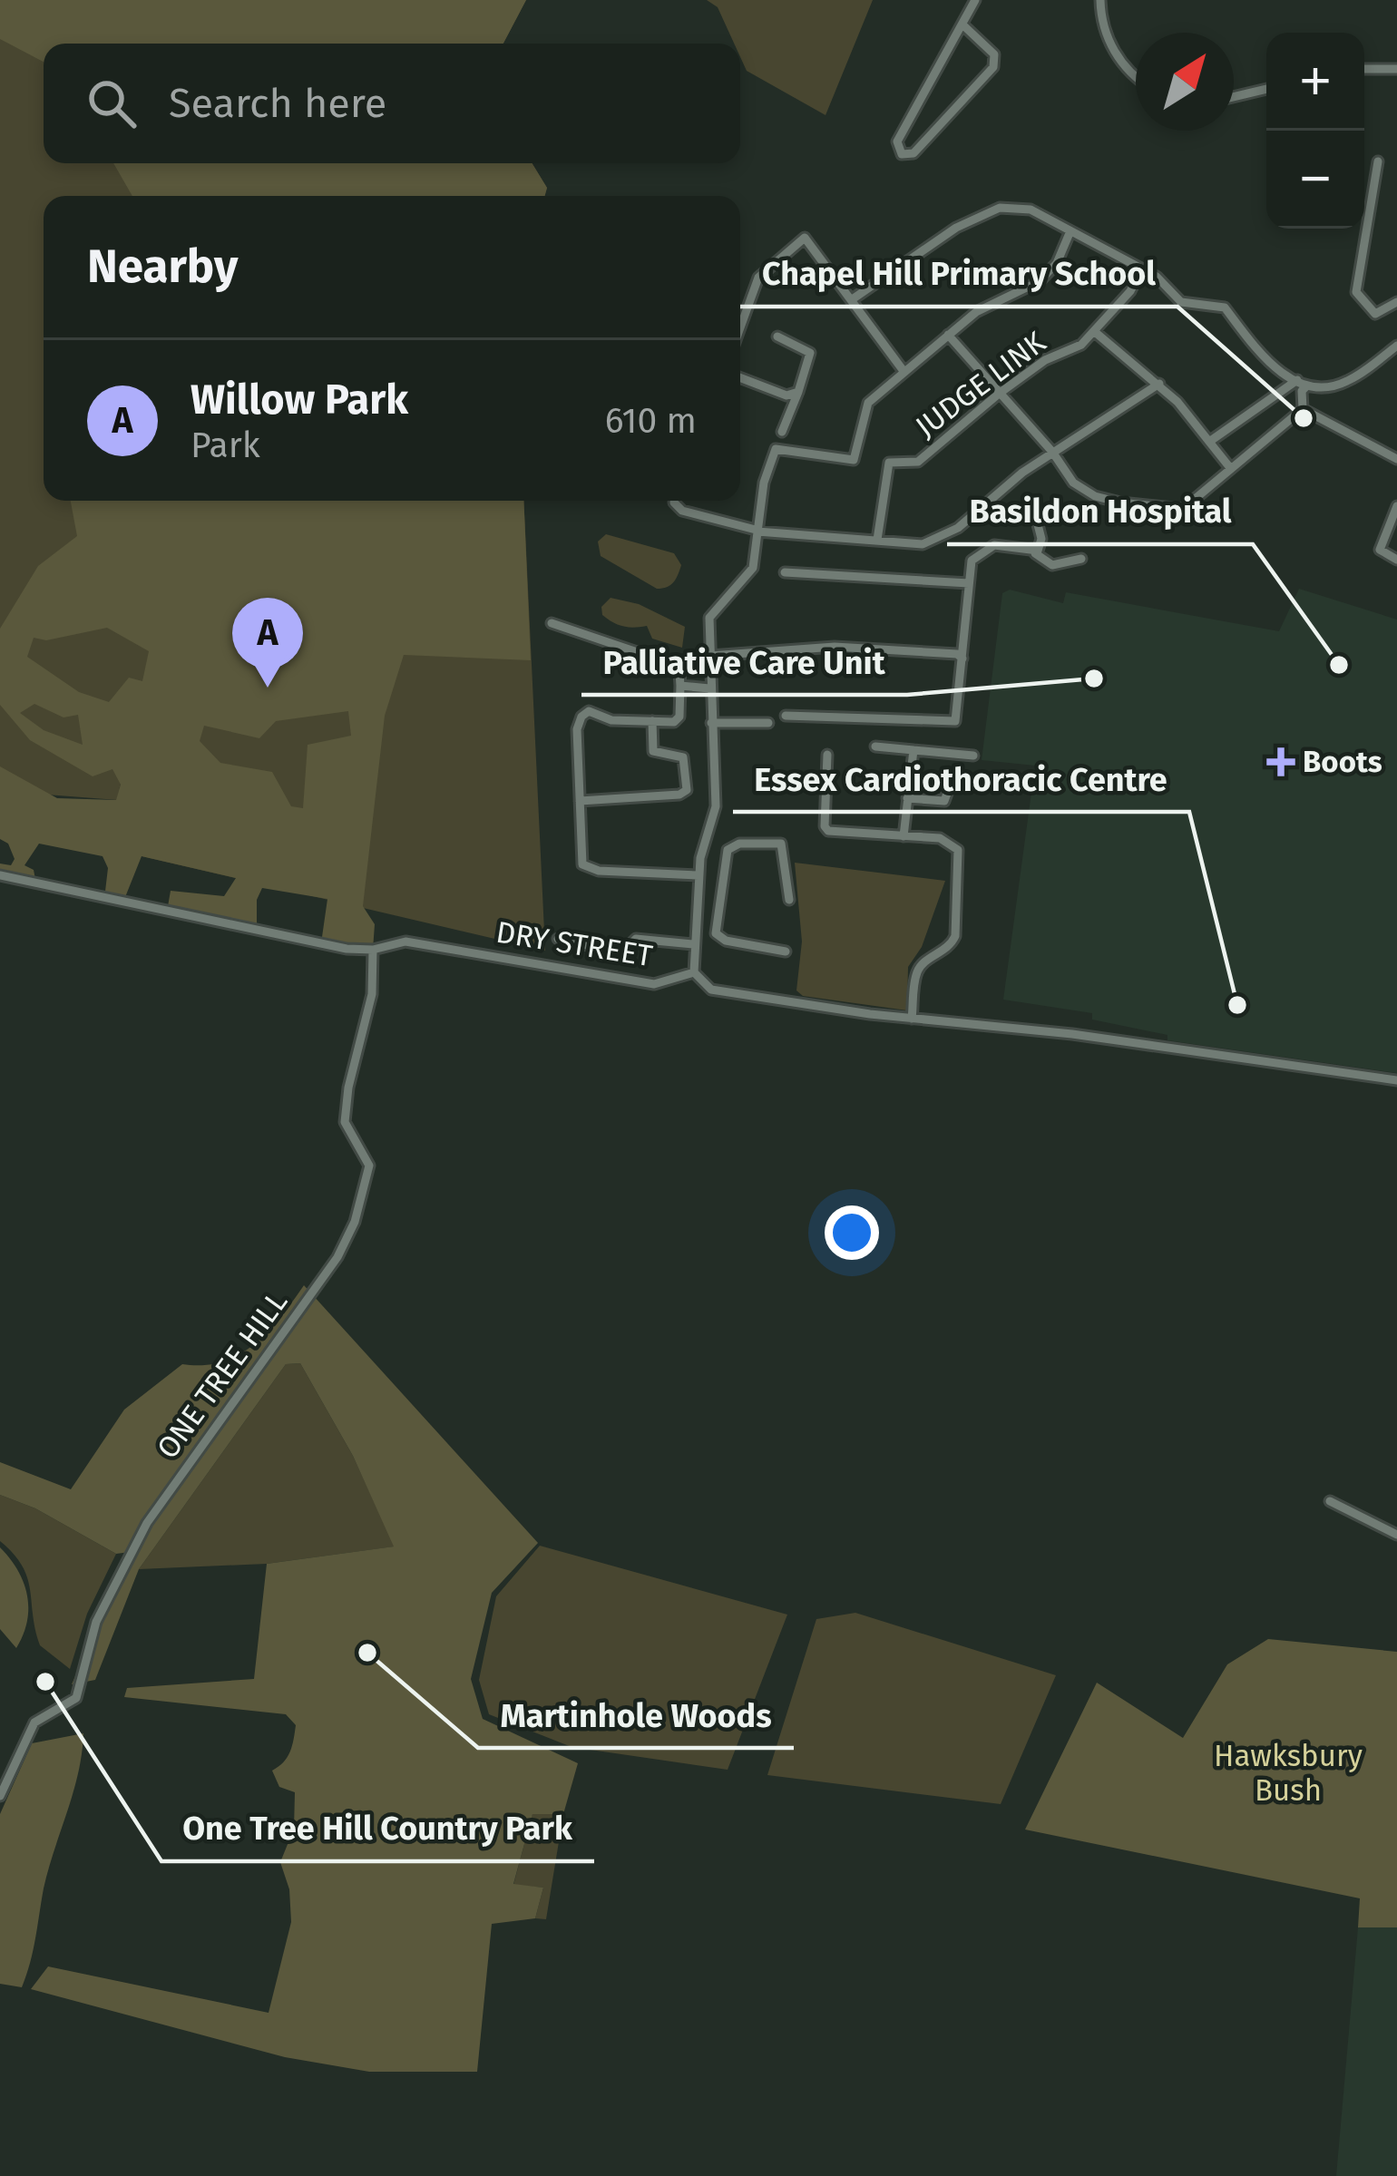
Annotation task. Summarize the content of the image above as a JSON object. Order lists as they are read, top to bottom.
{
  "streets": {
    "street": ["JUDGE LINK", "DRY STREET", "ONE TREE HILL"]
  },
  "crossings": [
    ["DRY STREET", "ONE TREE HILL"]
  ],
  "parks": ["Hawksbury Bush"],
  "places": {
    "other": [
      "Chapel Hill Primary School",
      "Basildon Hospital",
      "Palliative Care Unit",
      "Essex Cardiothoracic Centre",
      "Martinhole Woods",
      "One Tree Hill Country Park"
    ],
    "health": ["Boots"]
  },
  "north": "top right",
  "page": {
    "map_buttons": ["+", "−"],
    "search": "Search here",
    "heading": "Nearby",
    "list": [
      {
        "mark": "A",
        "name": "Willow Park",
        "note": "Park",
        "value": "610 m"
      }
    ],
    "pins": "A"
  }
}
